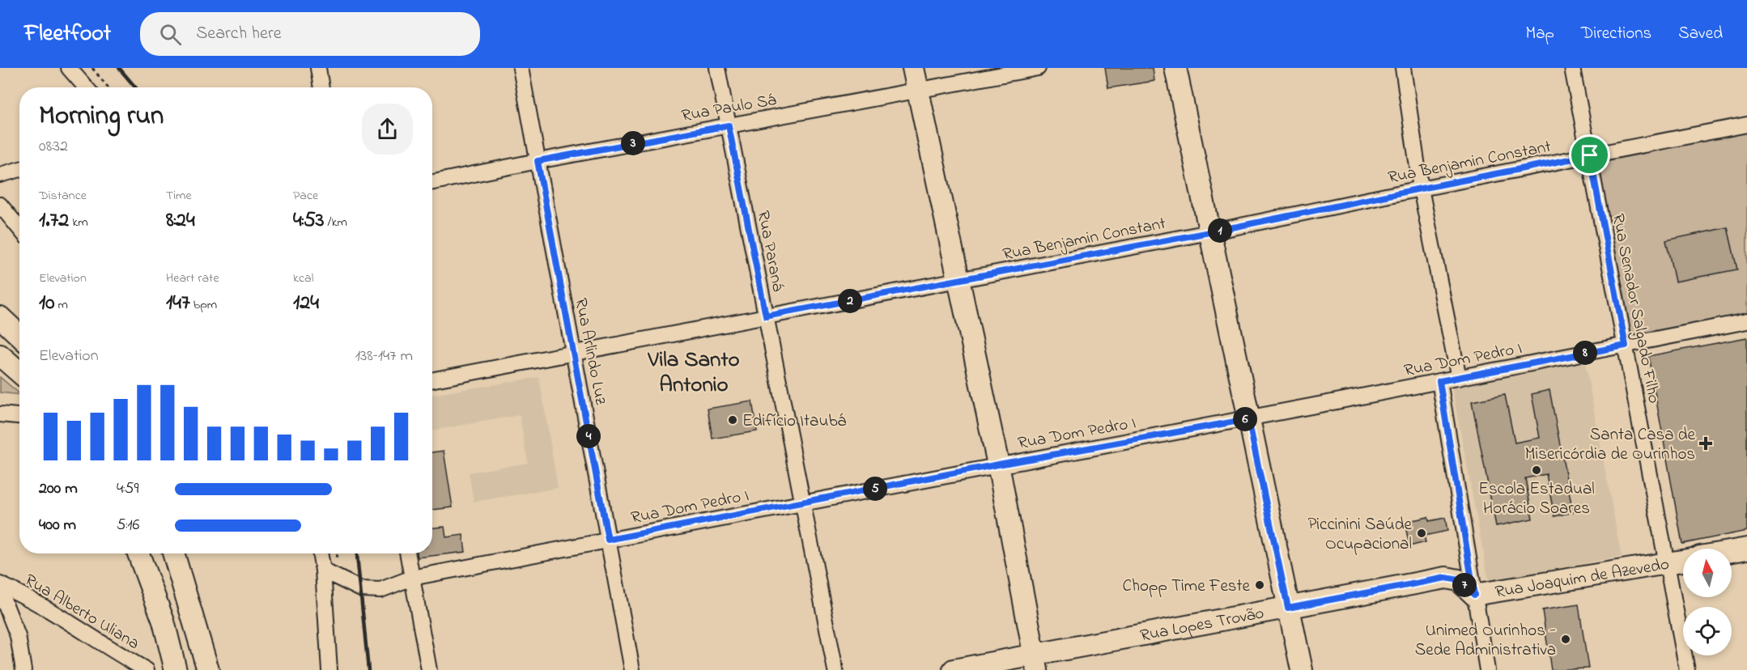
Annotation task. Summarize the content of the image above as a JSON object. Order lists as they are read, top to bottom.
{
  "streets": {
    "street": [
      "Rua Paulo Sá",
      "Rua Benjamin Constant",
      "Rua Paraná",
      "Rua Senador Salgado Filho",
      "Rua Arlindo Luz",
      "Rua Dom Pedro I",
      "Rua Joaquim de Azevedo",
      "Rua Alberto Uliana",
      "Rua Lopes Trovão"
    ]
  },
  "crossings": [
    ["Rua Paulo Sá", "Rua Paraná"],
    ["Rua Paulo Sá", "Rua Arlindo Luz"],
    ["Rua Benjamin Constant", "Rua Paraná"],
    ["Rua Benjamin Constant", "Rua Senador Salgado Filho"],
    ["Rua Benjamin Constant", "Rua Arlindo Luz"],
    ["Rua Paraná", "Rua Dom Pedro I"],
    ["Rua Senador Salgado Filho", "Rua Dom Pedro I"],
    ["Rua Senador Salgado Filho", "Rua Joaquim de Azevedo"],
    ["Rua Arlindo Luz", "Rua Dom Pedro I"],
    ["Rua Joaquim de Azevedo", "Rua Lopes Trovão"]
  ],
  "districts": ["Vila Santo Antonio"],
  "places": {
    "other": [
      "Edifício Itaubá",
      "Escola Estadual Horácio Soares",
      "Piccinini Saúde Ocupacional",
      "Chopp Time Feste",
      "Unimed Ourinhos - Sede Administrativa"
    ],
    "health": ["Santa Casa de Misericórdia de Ourinhos"]
  },
  "north": "top",
  "page": {
    "header": "Fleetfoot",
    "search": "Search here",
    "nav": ["Map", "Directions", "Saved"],
    "heading": ["Morning run", "08:32"],
    "pins": [
      "3",
      "1",
      "2",
      "8",
      "6",
      "4",
      "5",
      "7"
    ],
    "stats": [
      ["Distance", "1.72 km"],
      ["Time", "8:24"],
      ["Pace", "4:53 /km"],
      ["Elevation", "10 m"],
      ["Heart rate", "147 bpm"],
      ["kcal", "124"]
    ],
    "chart": ["Elevation", "138–147 m"],
    "list": [
      {
        "name": "200 m",
        "note": "4:59"
      },
      {
        "name": "400 m",
        "note": "5:16"
      }
    ]
  }
}
